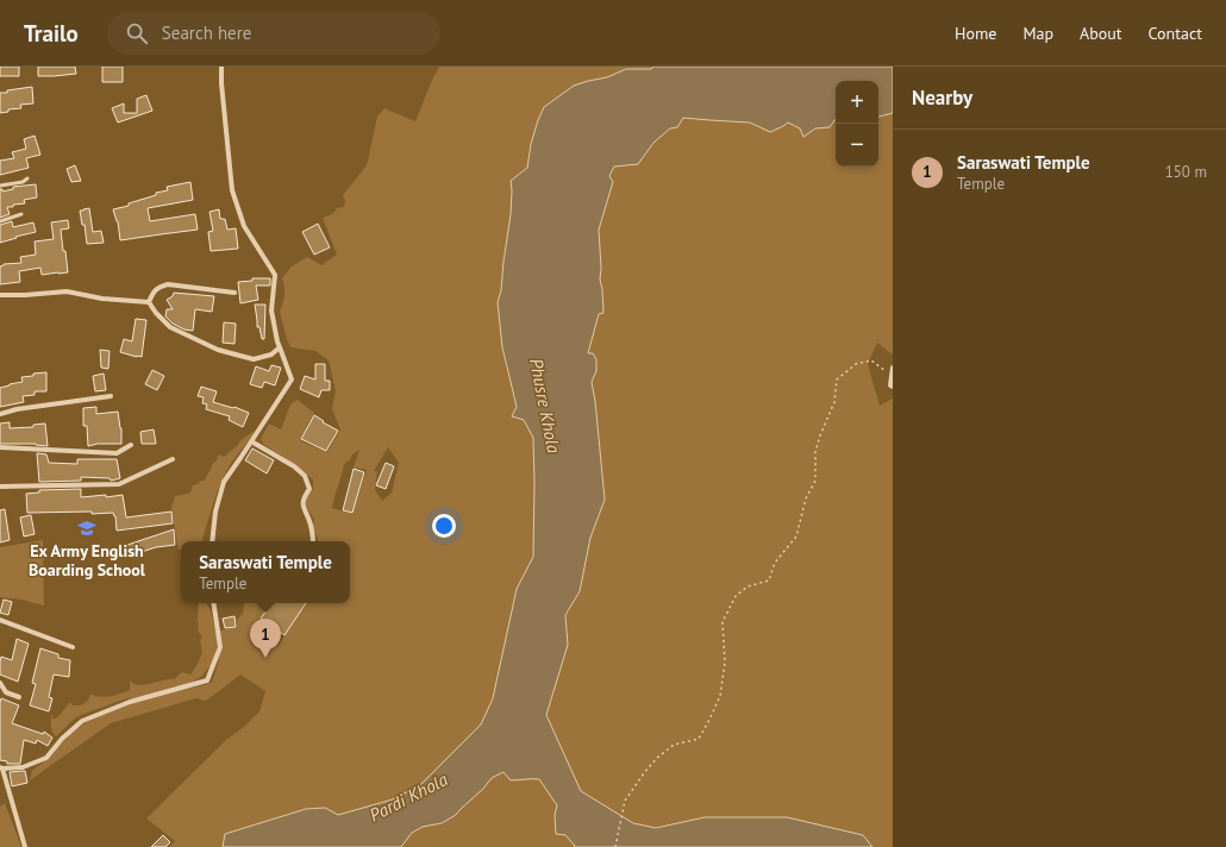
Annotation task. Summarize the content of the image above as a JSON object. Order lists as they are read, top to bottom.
{
  "water": ["Phusre Khola", "Pardi Khola"],
  "places": {
    "school or university": ["Ex Army English Boarding School"]
  },
  "page": {
    "header": "Trailo",
    "search": "Search here",
    "nav": [
      "Home",
      "Map",
      "About",
      "Contact"
    ],
    "heading": "Nearby",
    "map_buttons": ["+", "−"],
    "list": [
      {
        "mark": "1",
        "name": "Saraswati Temple",
        "note": "Temple",
        "value": "150 m"
      }
    ],
    "popup": ["Saraswati Temple", "Temple"],
    "pins": "1"
  }
}
